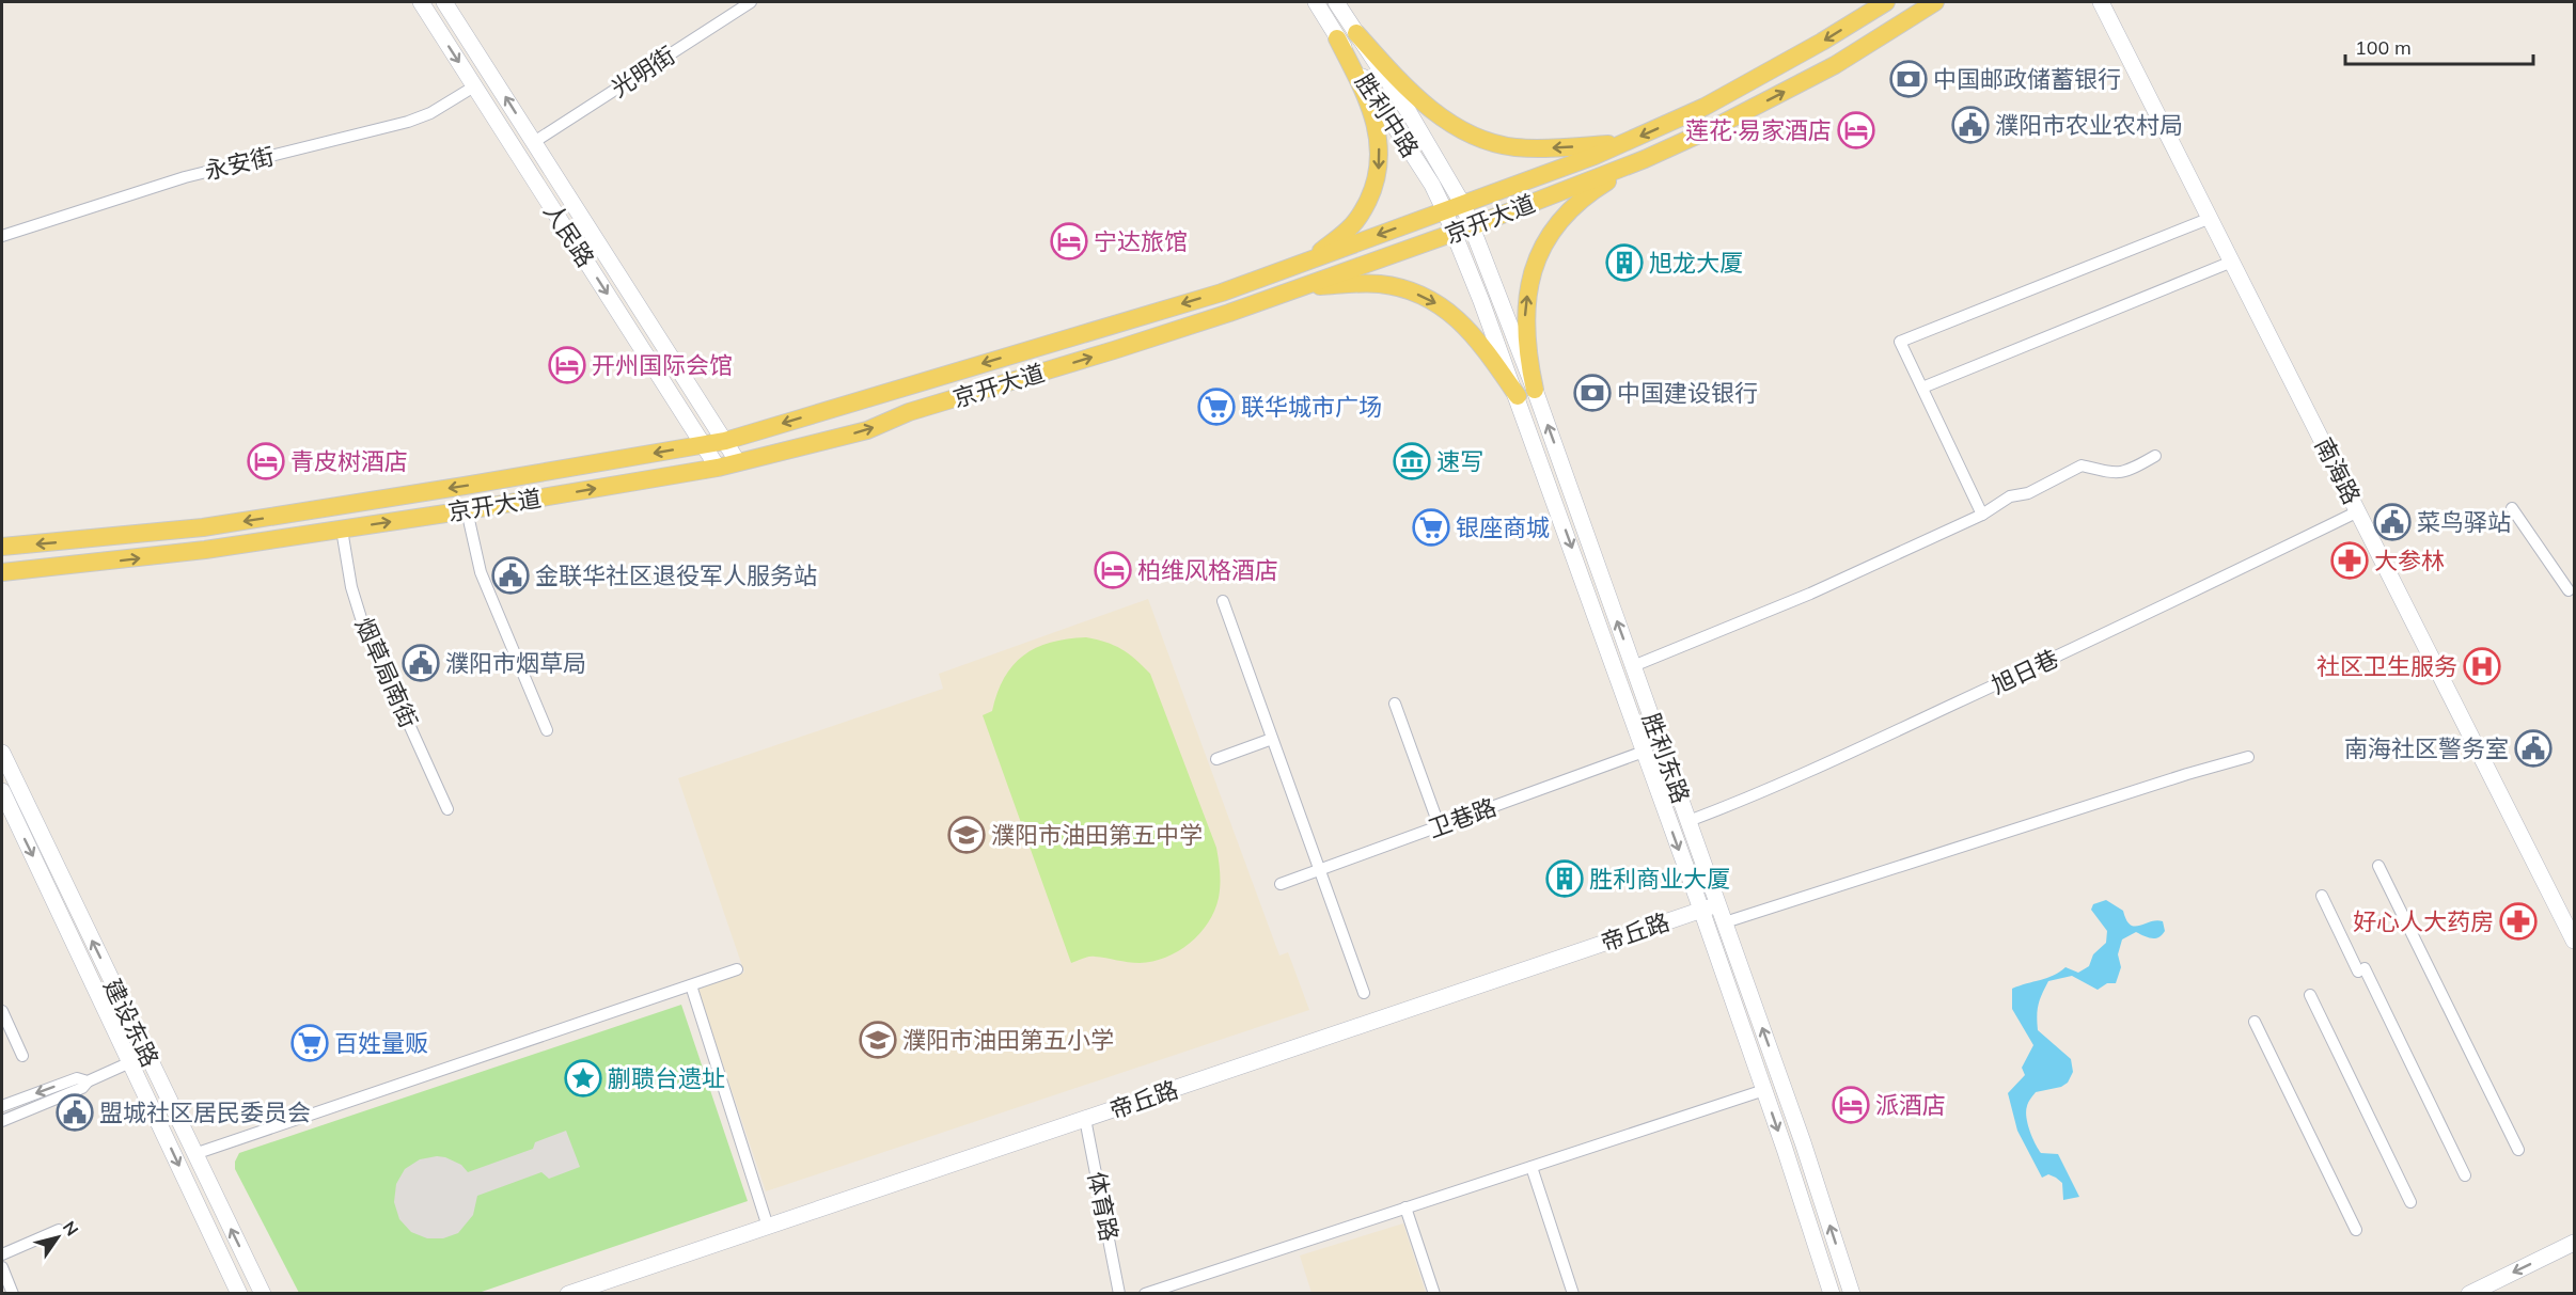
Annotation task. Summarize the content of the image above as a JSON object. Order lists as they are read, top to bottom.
{
  "streets": {
    "main road": [
      "胜利中路",
      "京开大道",
      "人民路",
      "南海路",
      "胜利东路",
      "帝丘路",
      "建设东路"
    ],
    "street": [
      "光明街",
      "永安街",
      "旭日巷",
      "烟草局南街",
      "卫巷路",
      "体育路"
    ]
  },
  "crossings": [
    ["光明街", "人民路"],
    ["胜利中路", "京开大道"],
    ["胜利中路", "胜利东路"],
    ["永安街", "人民路"],
    ["京开大道", "人民路"],
    ["京开大道", "烟草局南街"],
    ["京开大道", "胜利东路"],
    ["南海路", "旭日巷"],
    ["旭日巷", "胜利东路"],
    ["胜利东路", "卫巷路"],
    ["胜利东路", "帝丘路"],
    ["帝丘路", "体育路"]
  ],
  "places": {
    "bank": ["中国邮政储蓄银行", "中国建设银行"],
    "public building": [
      "濮阳市农业农村局",
      "菜鸟驿站",
      "金联华社区退役军人服务站",
      "濮阳市烟草局",
      "南海社区警务室",
      "盟城社区居民委员会"
    ],
    "hotel": [
      "莲花·易家酒店",
      "宁达旅馆",
      "开州国际会馆",
      "青皮树酒店",
      "柏维风格酒店",
      "派酒店"
    ],
    "building": ["旭龙大厦", "胜利商业大厦"],
    "supermarket": ["联华城市广场", "银座商城", "百姓量贩"],
    "museum": ["速写"],
    "pharmacy": ["大参林", "好心人大药房"],
    "hospital": ["社区卫生服务"],
    "school or university": ["濮阳市油田第五中学", "濮阳市油田第五小学"],
    "place": ["蒯聩台遗址"]
  },
  "scale_bar": "100 m",
  "north": "top right"
}
